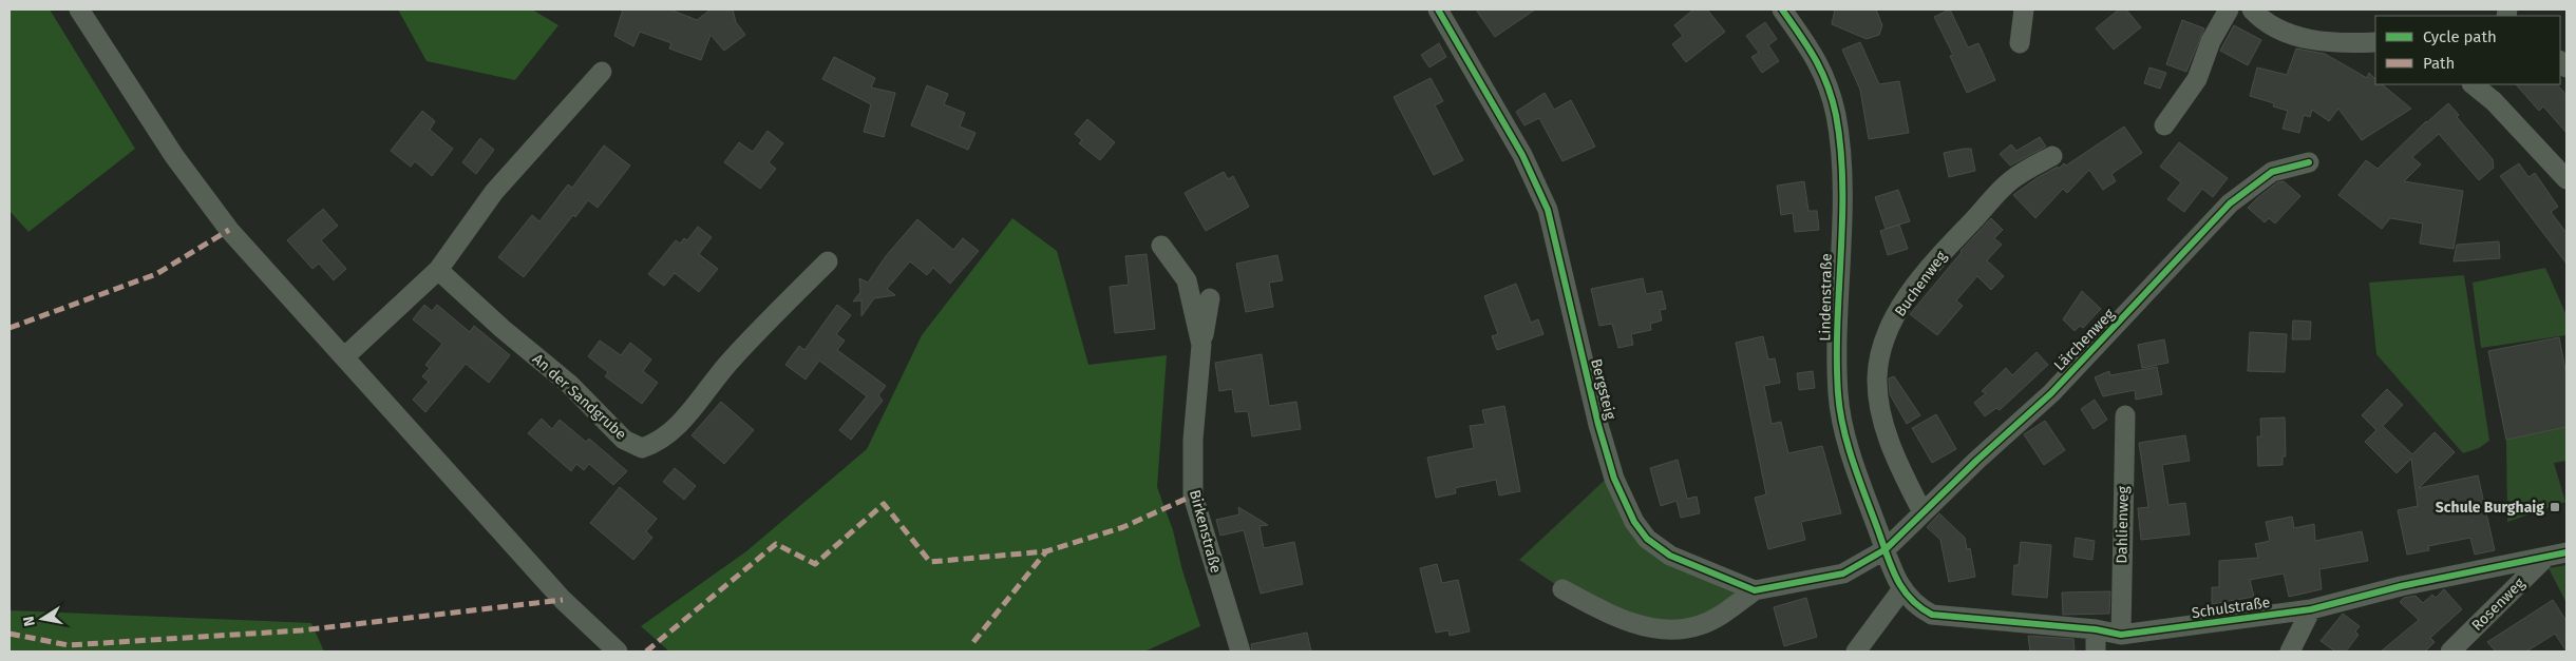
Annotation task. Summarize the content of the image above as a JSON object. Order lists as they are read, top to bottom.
{
  "streets": {
    "street": [
      "Buchenweg",
      "Lindenstraße",
      "Lärchenweg",
      "Bergsteig",
      "An der Sandgrube",
      "Dahlienweg",
      "Birkenstraße",
      "Rosenweg",
      "Schulstraße"
    ]
  },
  "crossings": [
    ["Buchenweg", "Lärchenweg"],
    ["Lindenstraße", "Lärchenweg"],
    ["Lindenstraße", "Schulstraße"],
    ["Dahlienweg", "Schulstraße"],
    ["Rosenweg", "Schulstraße"]
  ],
  "places": {
    "transit": ["Schule Burghaig"]
  },
  "legend": ["Cycle path", "Path"],
  "north": "left"
}
